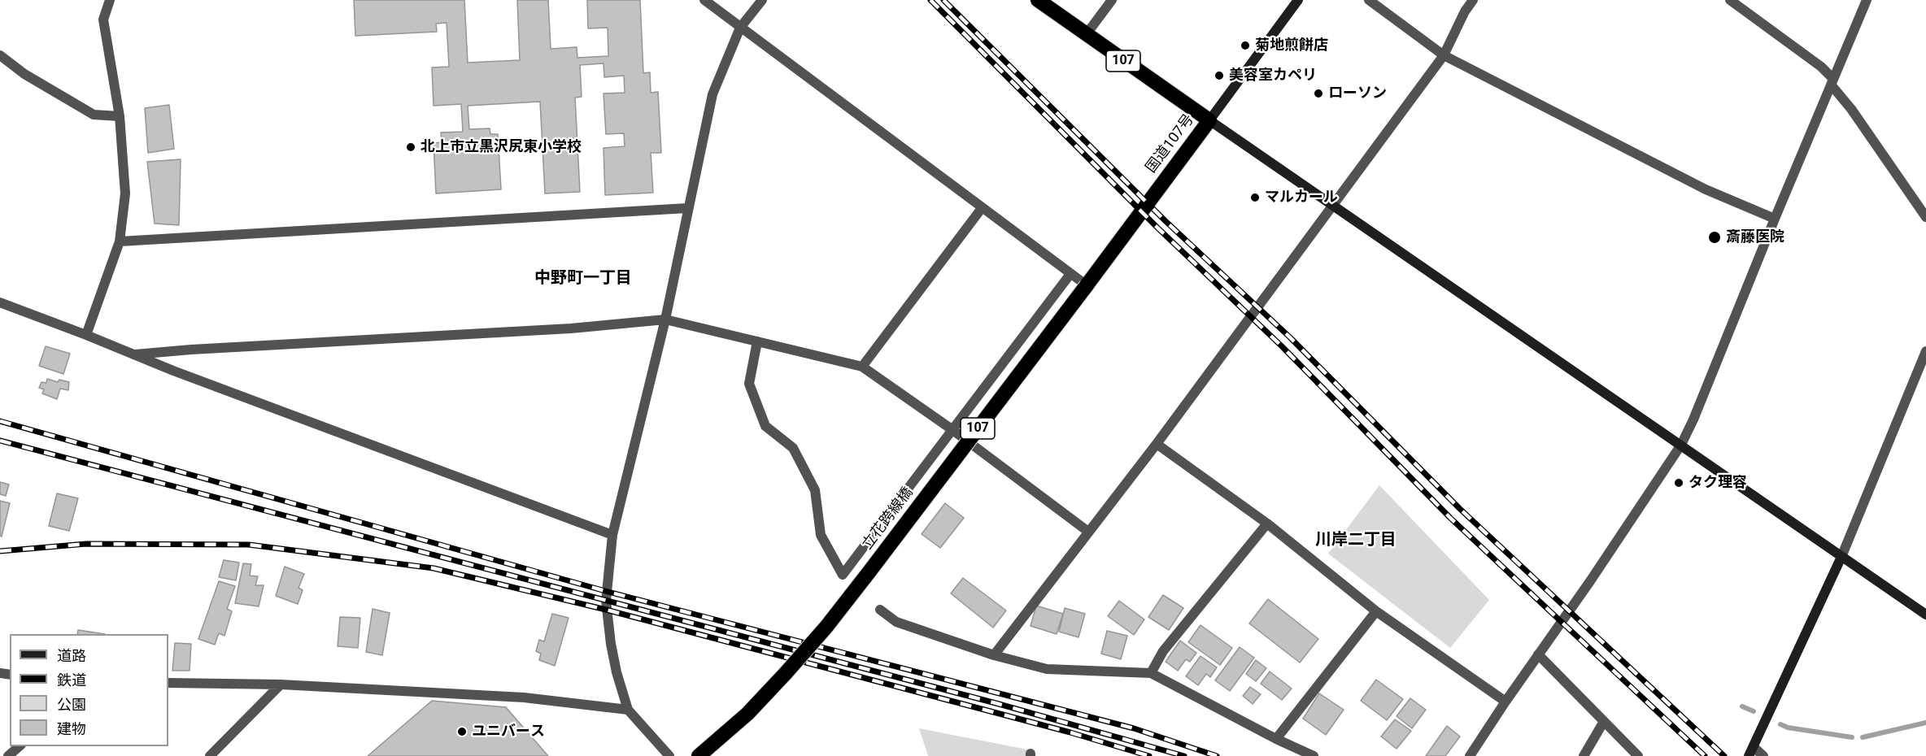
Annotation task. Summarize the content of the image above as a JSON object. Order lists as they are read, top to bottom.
{
  "streets": {
    "highway": ["107", "国道107号", "立花跨線橋"]
  },
  "crossings": [
    ["国道107号", "立花跨線橋"]
  ],
  "districts": ["中野町一丁目", "川岸二丁目"],
  "places": [
    "菊地煎餅店",
    "美容室カペリ",
    "ローソン",
    "北上市立黒沢尻東小学校",
    "マルカール",
    "斎藤医院",
    "タク理容",
    "ユニバース"
  ],
  "legend": [
    "道路",
    "鉄道",
    "公園",
    "建物"
  ]
}
